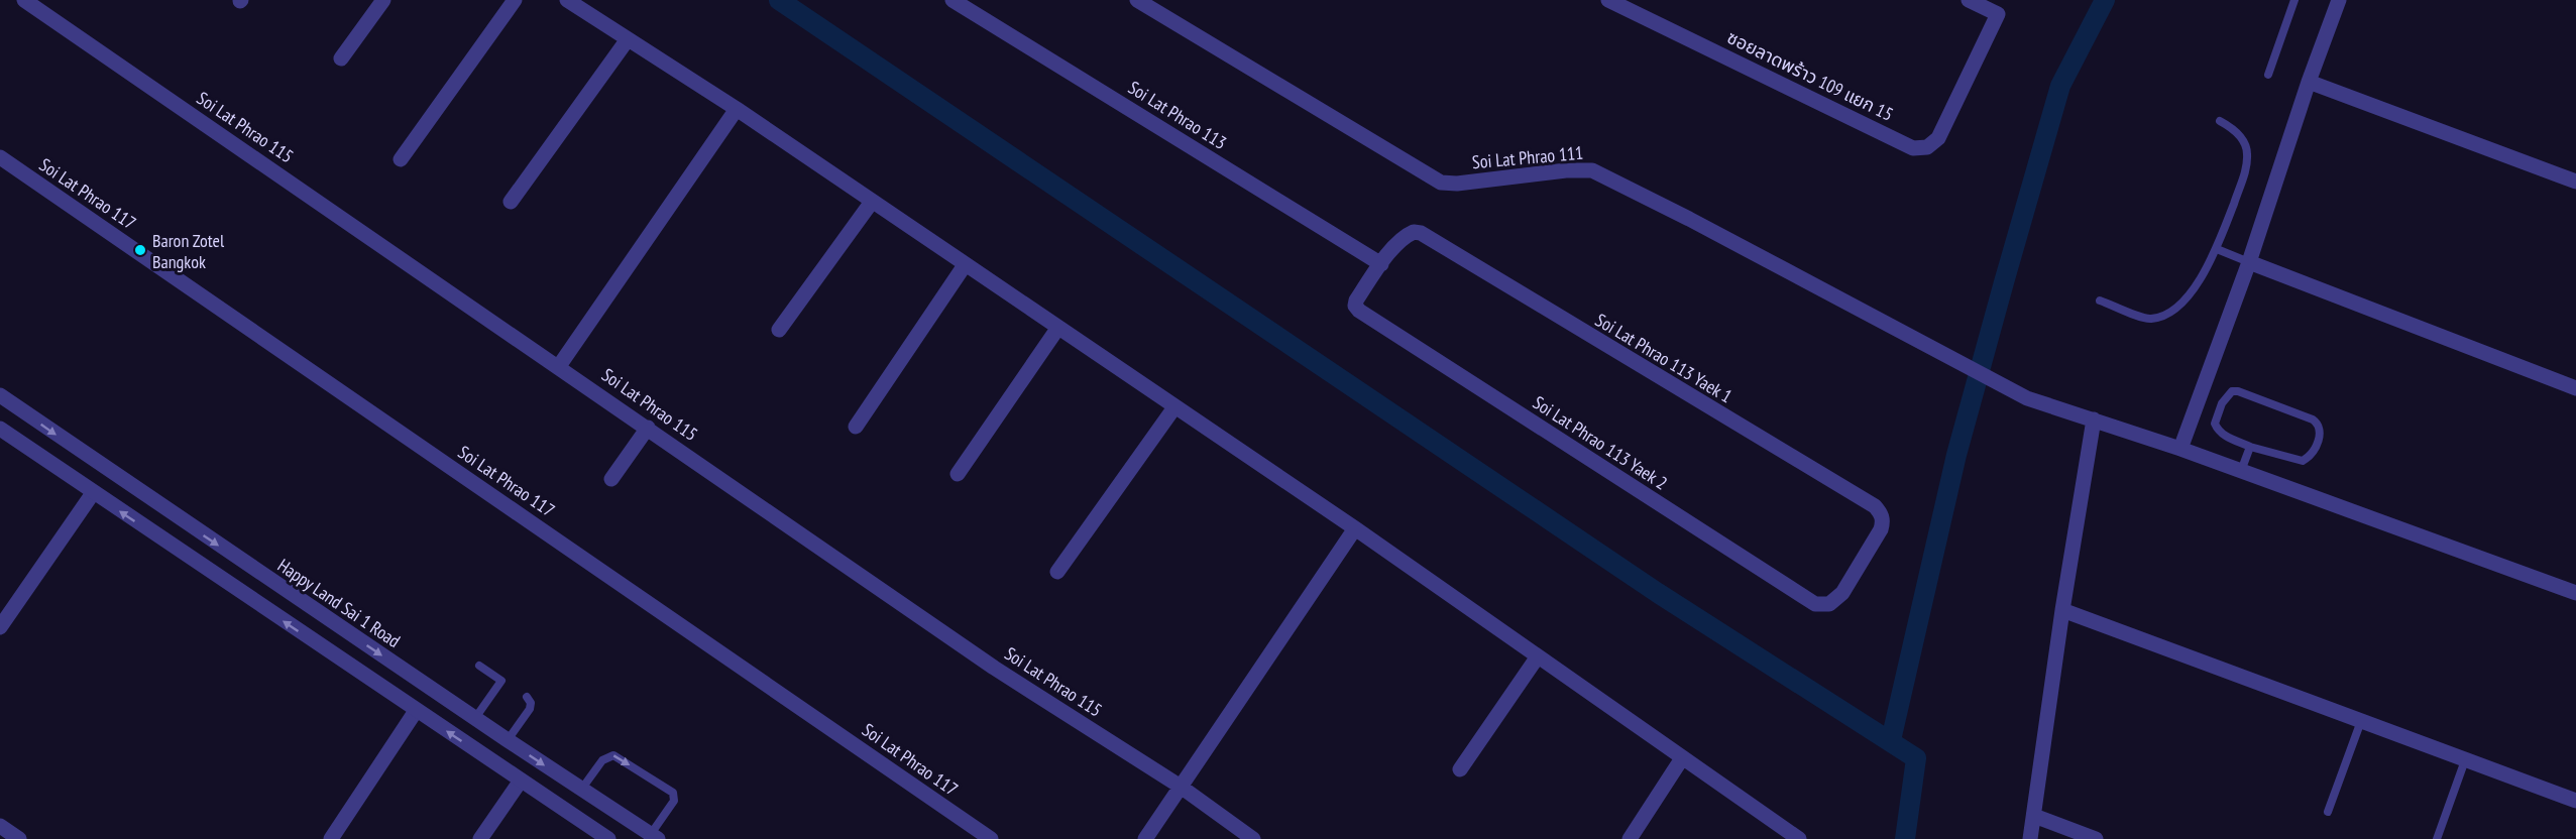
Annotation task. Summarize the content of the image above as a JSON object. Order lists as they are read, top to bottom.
{
  "streets": {
    "street": [
      "ซอยลาดพร้าว 109 แยก 15",
      "Soi Lat Phrao 113",
      "Soi Lat Phrao 115",
      "Soi Lat Phrao 111",
      "Soi Lat Phrao 117",
      "Soi Lat Phrao 113 Yaek 1",
      "Soi Lat Phrao 113 Yaek 2",
      "Happy Land Sai 1 Road"
    ]
  },
  "crossings": [
    ["Soi Lat Phrao 113", "Soi Lat Phrao 113 Yaek 1"],
    ["Soi Lat Phrao 113", "Soi Lat Phrao 113 Yaek 2"],
    ["Soi Lat Phrao 113 Yaek 1", "Soi Lat Phrao 113 Yaek 2"]
  ],
  "places": ["Baron Zotel Bangkok"]
}
